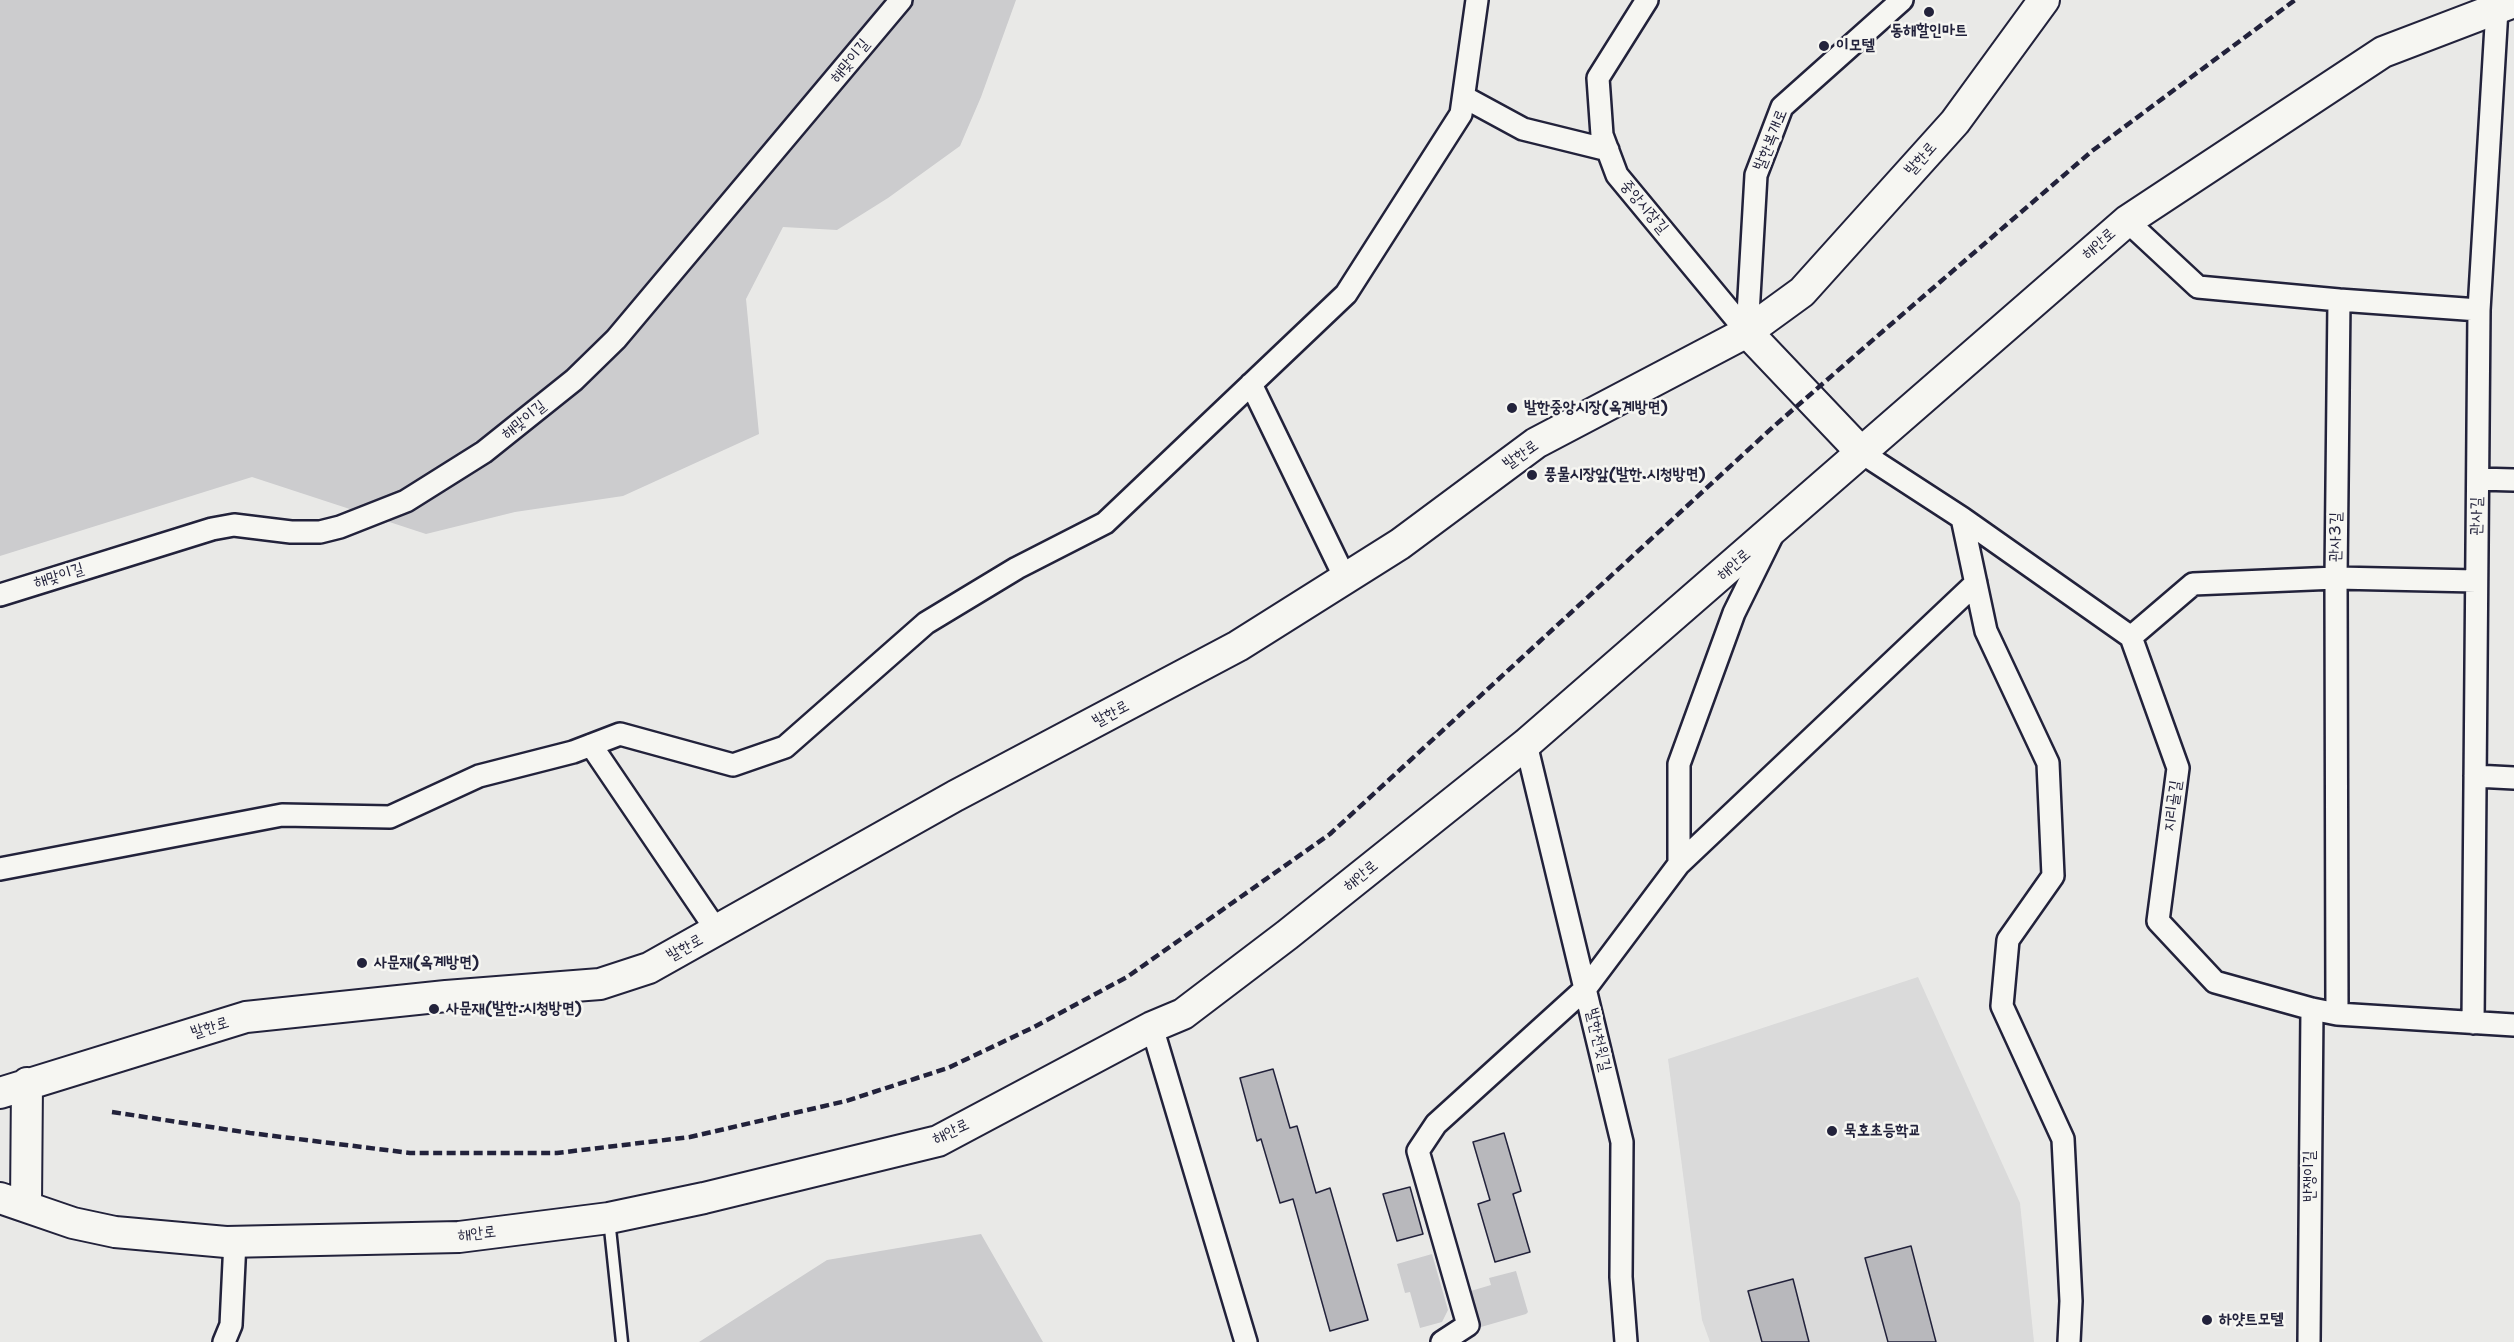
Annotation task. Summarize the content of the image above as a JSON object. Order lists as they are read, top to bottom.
{
  "streets": {
    "street": [
      "해맞이길",
      "발한복개로",
      "발한로",
      "중앙시장길",
      "해안로",
      "관사길",
      "관사3길",
      "지리골길",
      "발한천윗길",
      "반쟁이길"
    ]
  },
  "crossings": [
    ["발한복개로", "발한로"],
    ["발한복개로", "중앙시장길"],
    ["발한로", "중앙시장길"],
    ["해안로", "관사길"],
    ["해안로", "발한천윗길"],
    ["관사길", "지리골길"],
    ["관사3길", "지리골길"],
    ["지리골길", "반쟁이길"]
  ],
  "places": [
    "동해할인마트",
    "이모텔",
    "발한중앙시장(옥계방면)",
    "풍물시장앞(발한.시청방면)",
    "사문재(옥계방면)",
    "사문재(발한.시청방면)",
    "묵호초등학교",
    "하얏트모텔"
  ]
}
